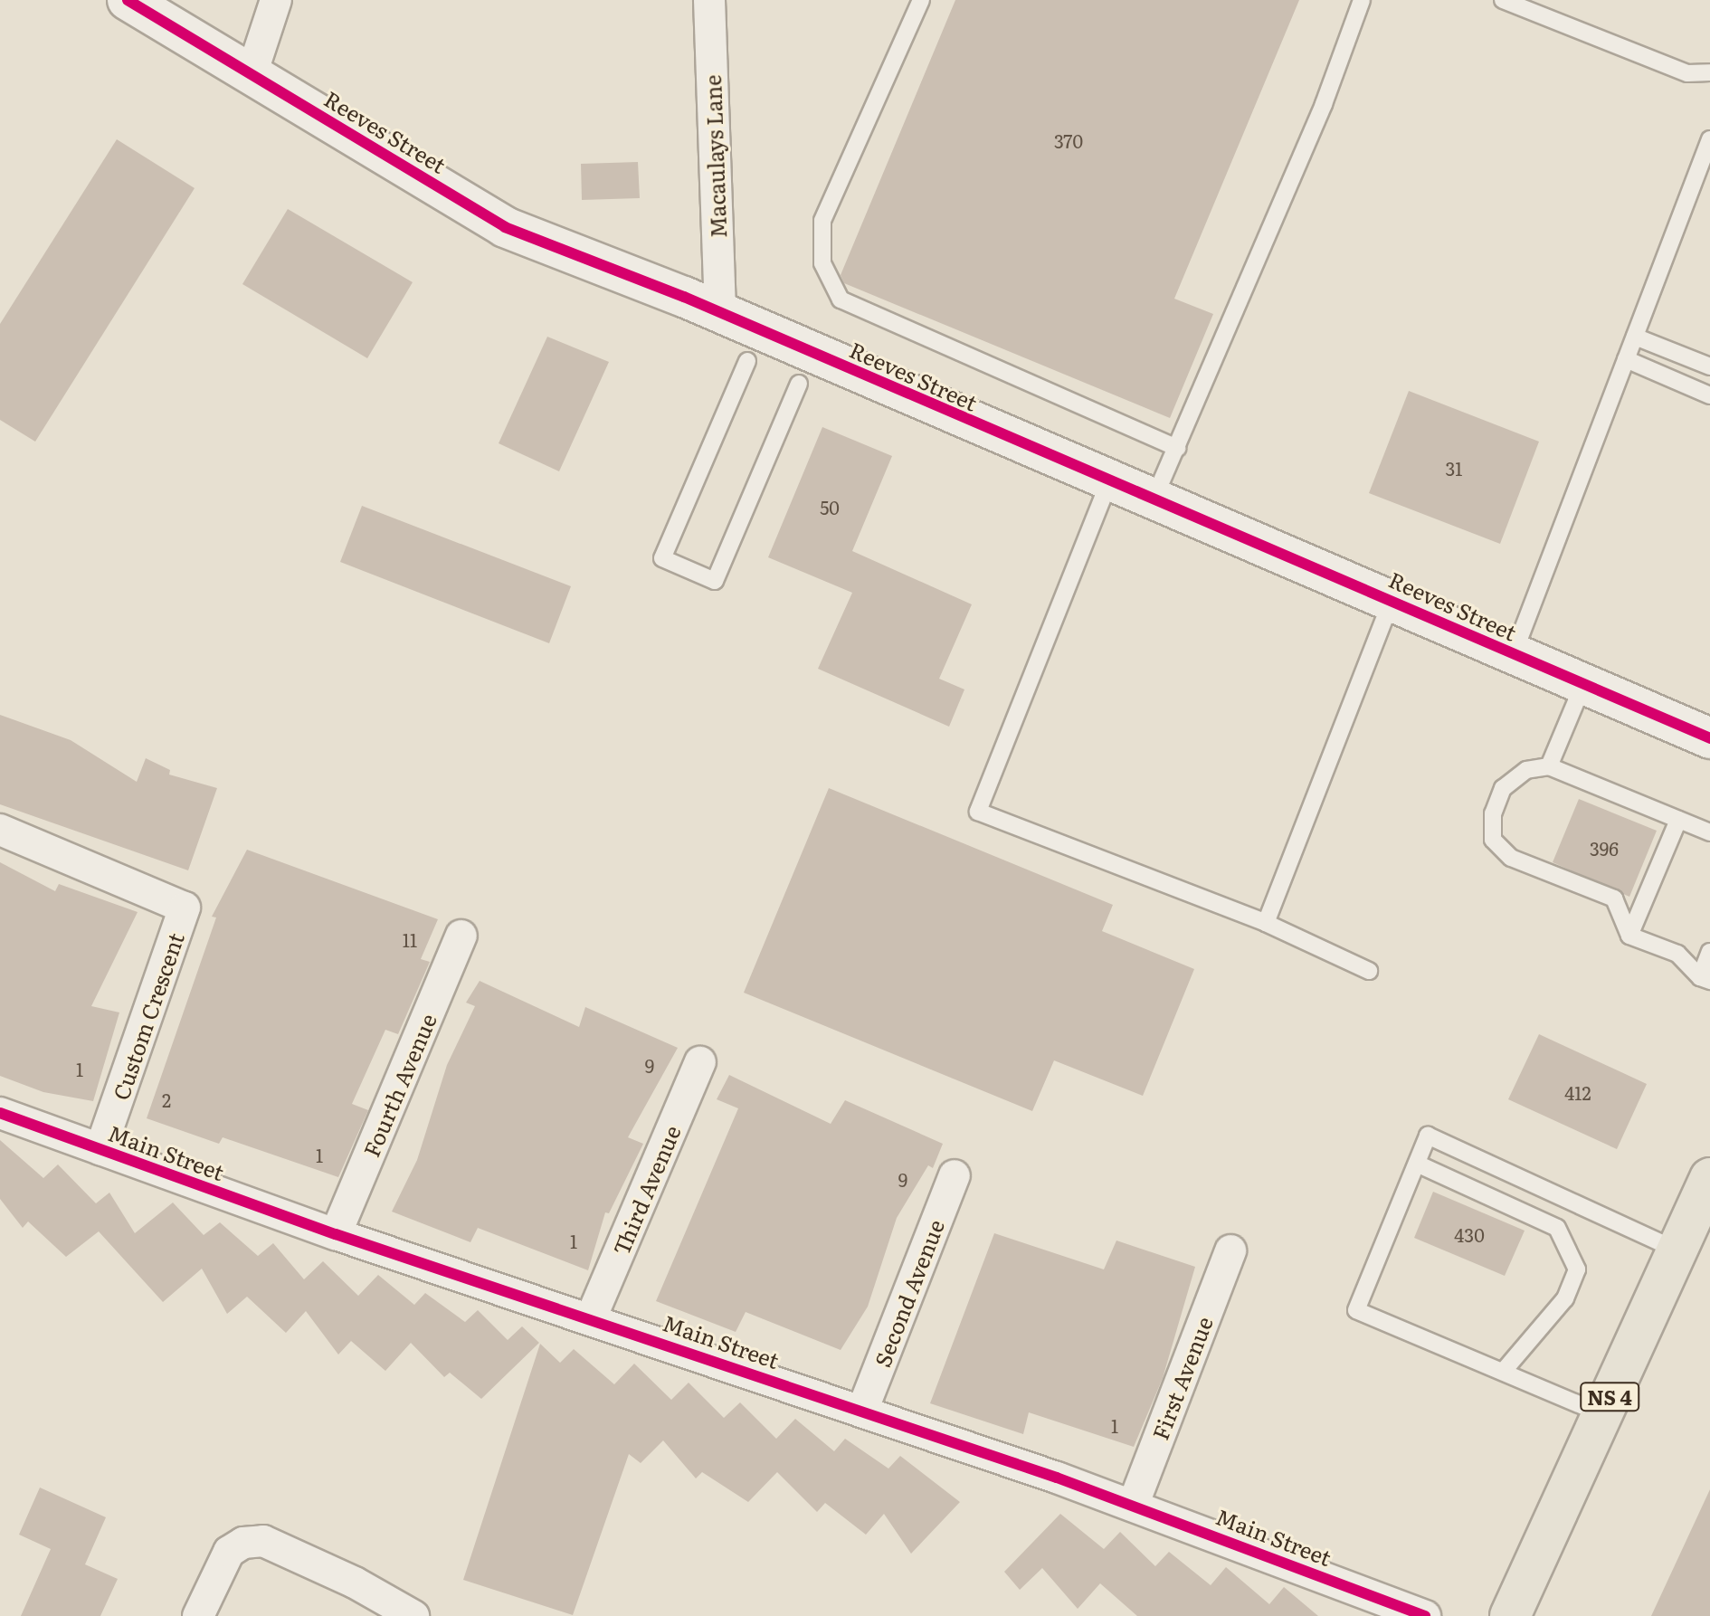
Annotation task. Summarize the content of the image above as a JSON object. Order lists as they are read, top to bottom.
{
  "streets": {
    "main road": ["NS 4"],
    "street": [
      "Reeves Street",
      "Macaulays Lane",
      "Custom Crescent",
      "Fourth Avenue",
      "Main Street",
      "Third Avenue",
      "Second Avenue",
      "First Avenue"
    ]
  },
  "crossings": [
    ["Reeves Street", "Macaulays Lane"],
    ["Custom Crescent", "Main Street"],
    ["Fourth Avenue", "Main Street"],
    ["Main Street", "Third Avenue"],
    ["Main Street", "Second Avenue"],
    ["Main Street", "First Avenue"]
  ],
  "house_numbers": [
    "370",
    "31",
    "50",
    "396",
    "11",
    "9",
    "1",
    "412",
    "2",
    "1",
    "9",
    "430",
    "1",
    "1"
  ]
}
